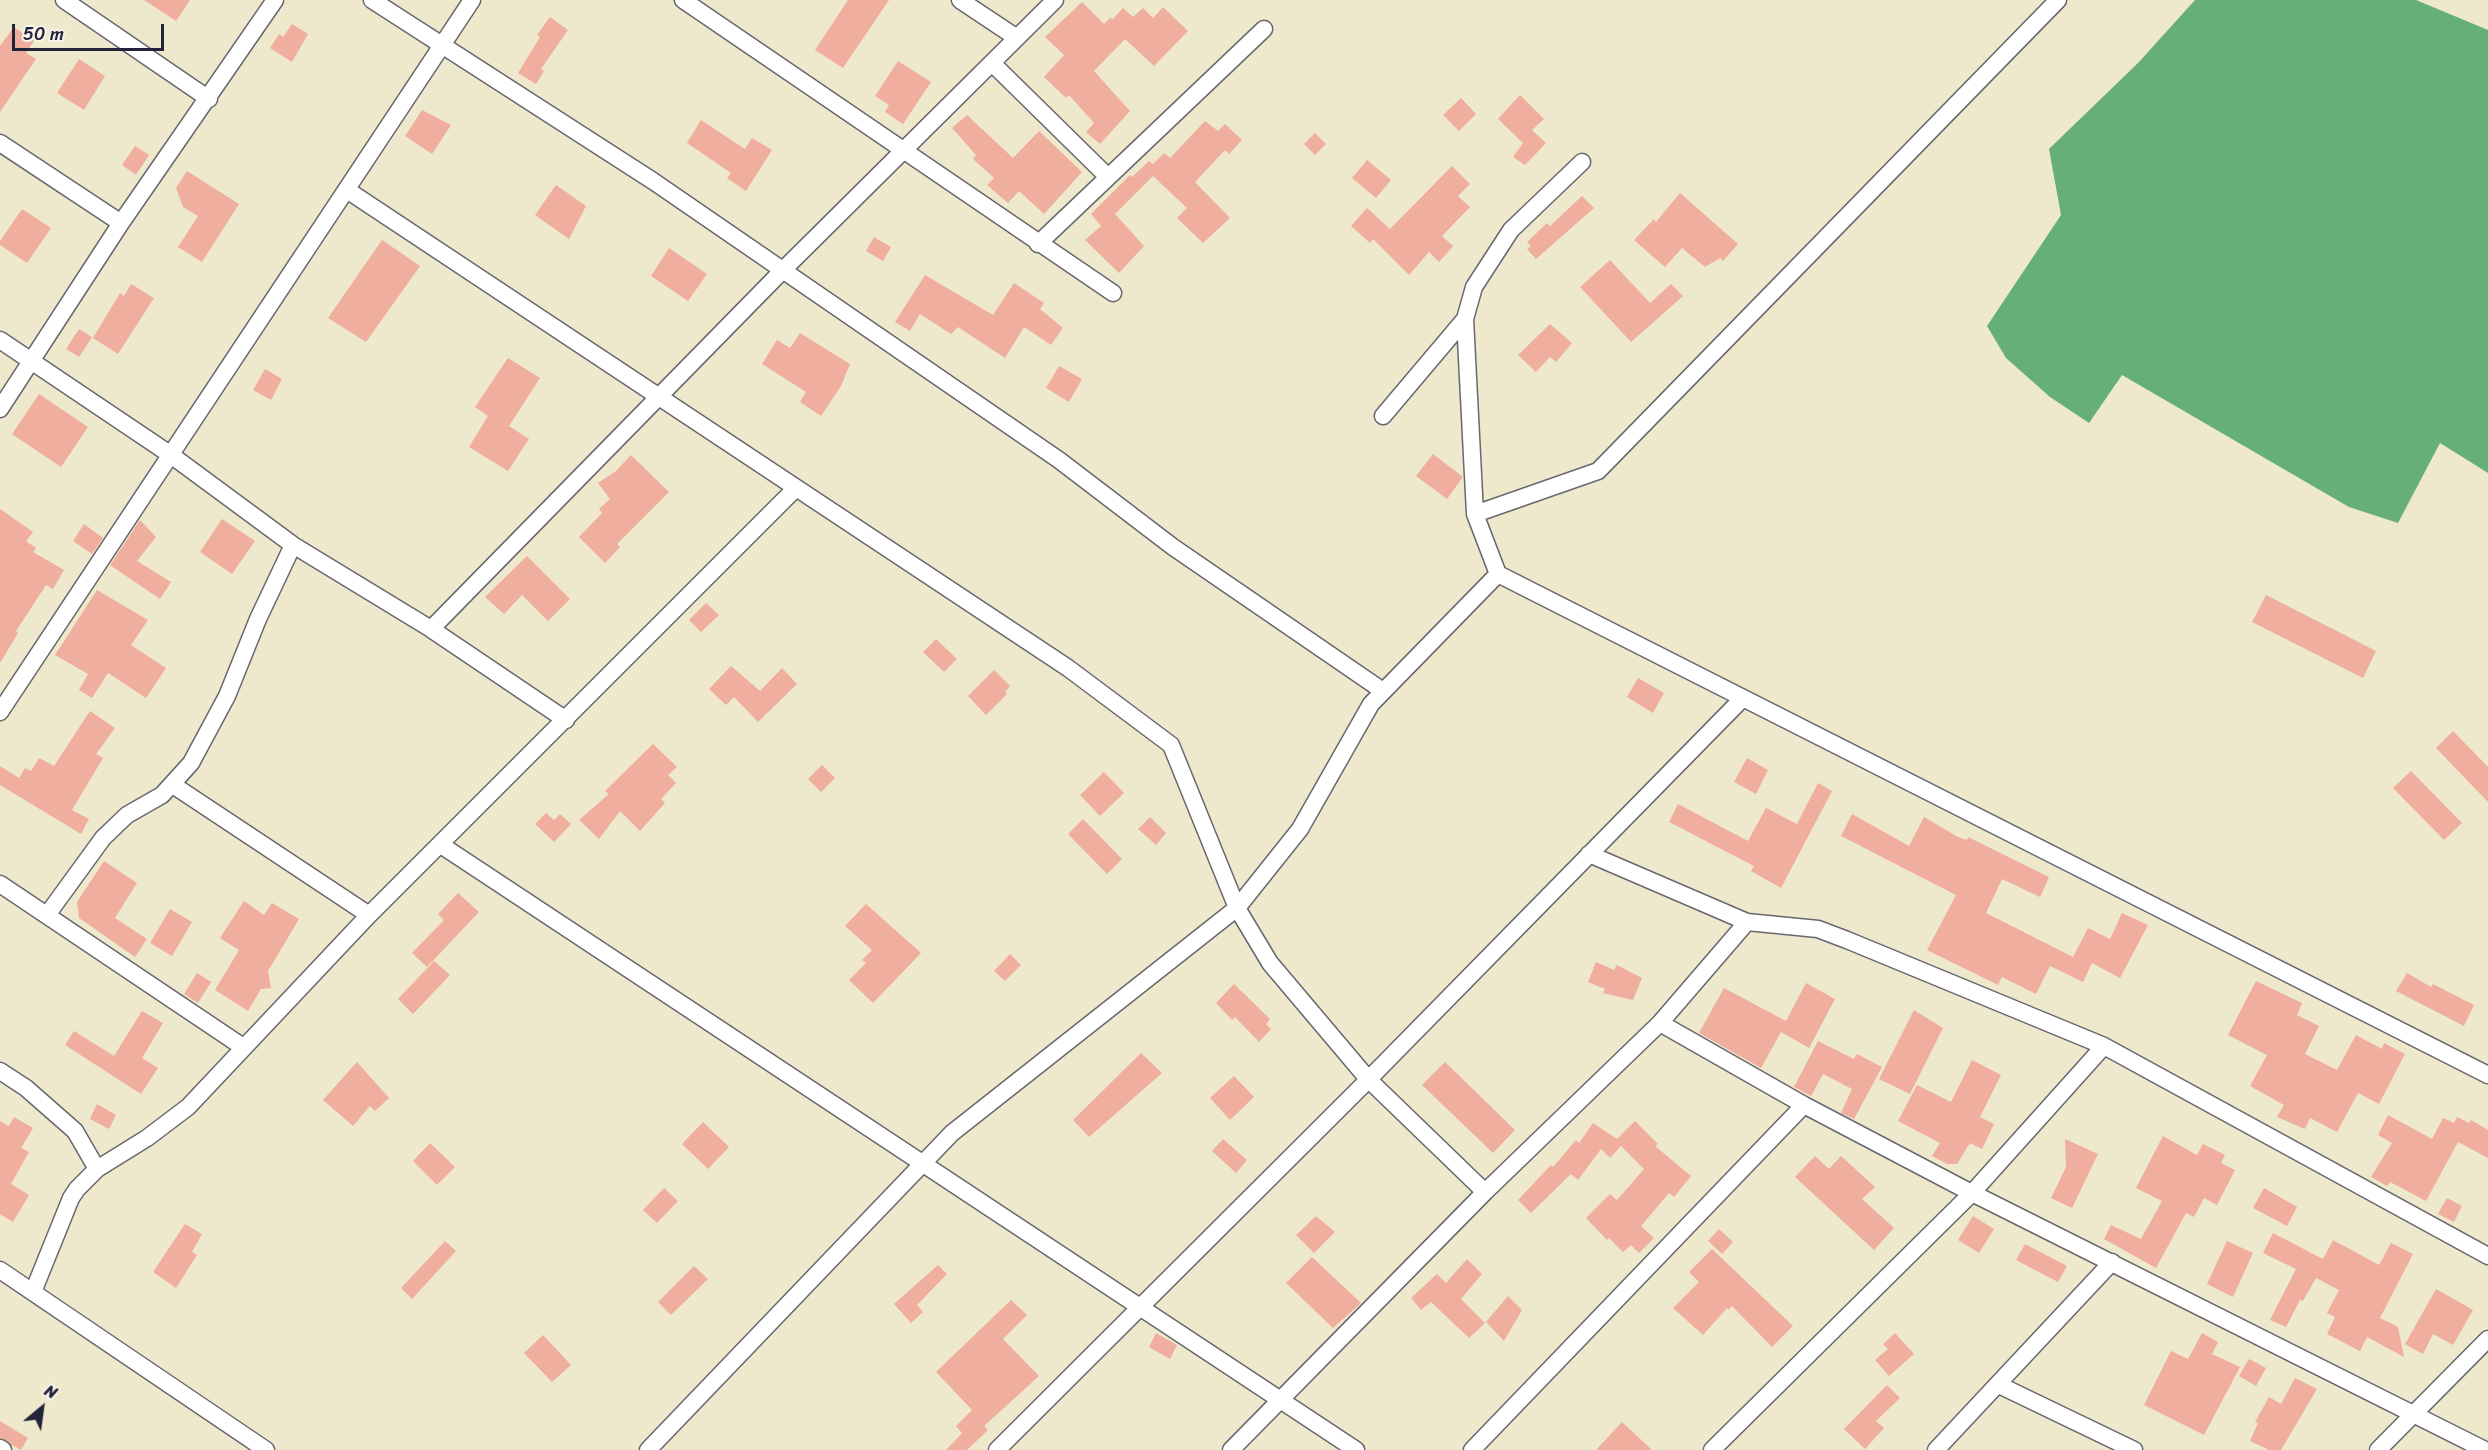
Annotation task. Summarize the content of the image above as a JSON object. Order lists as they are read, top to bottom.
{
  "scale_bar": "50 m",
  "north": "top right"
}
